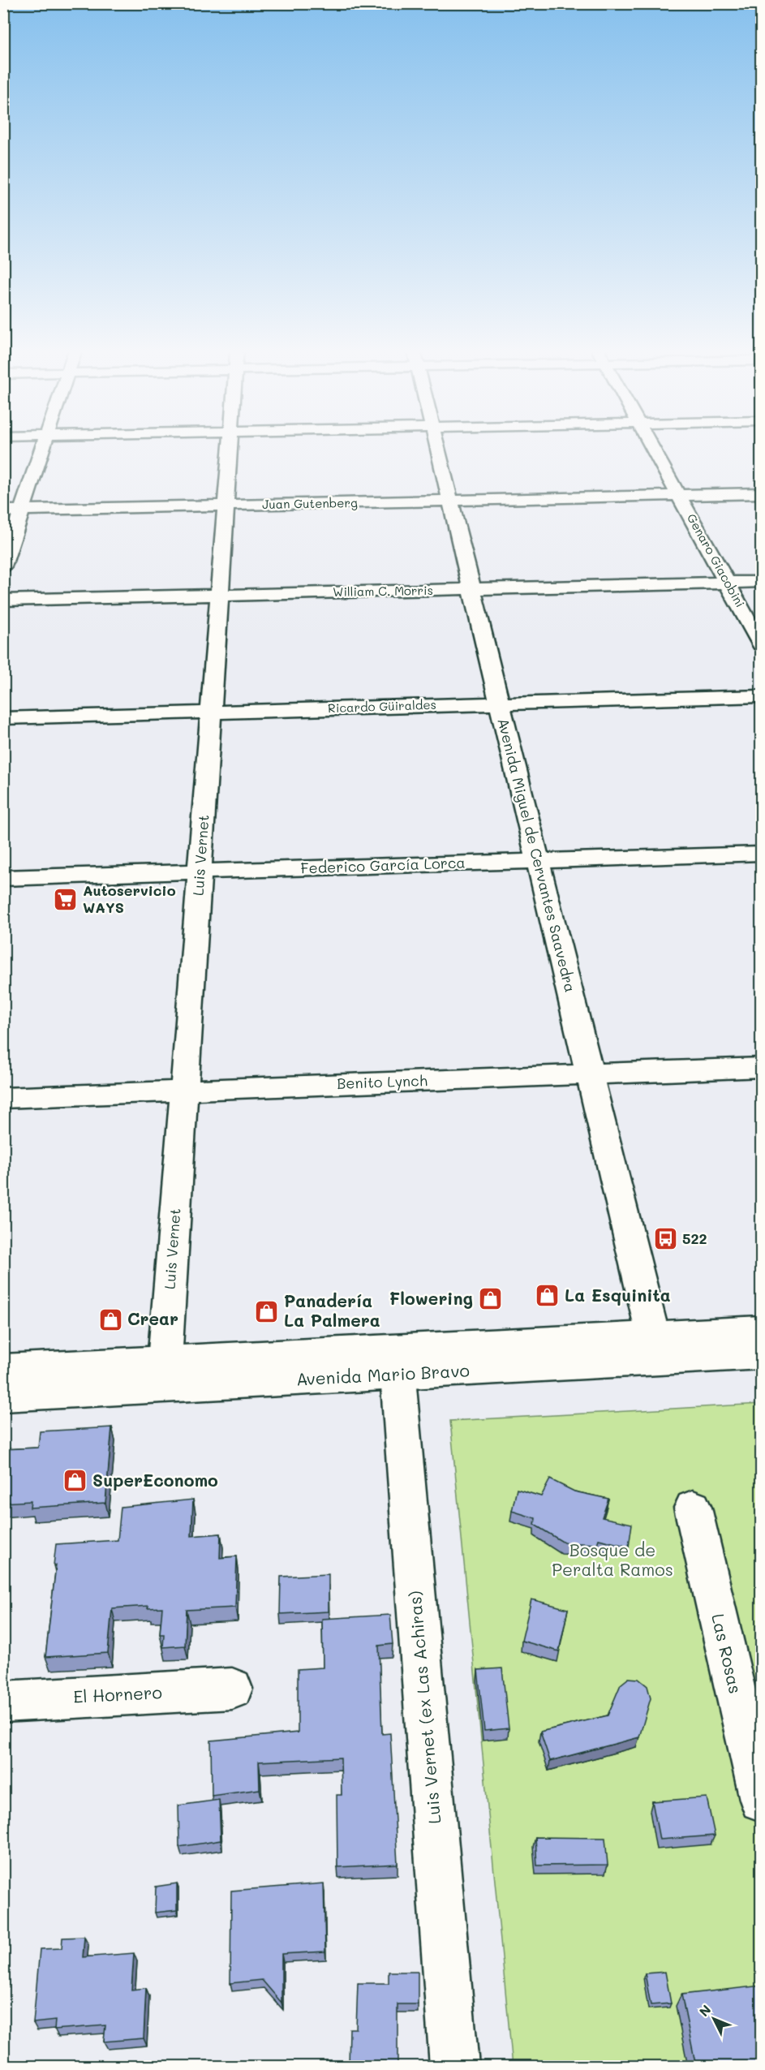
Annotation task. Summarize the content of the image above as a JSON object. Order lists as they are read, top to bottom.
{
  "streets": {
    "street": [
      "Juan Gutenberg",
      "Genaro Giacobini",
      "William C. Morris",
      "Ricardo Güiraldes",
      "Luis Vernet",
      "Avenida Miguel de Cervantes Saavedra",
      "Federico García Lorca",
      "Benito Lynch",
      "Avenida Mario Bravo",
      "Las Rosas",
      "El Hornero",
      "Luis Vernet (ex Las Achiras)"
    ]
  },
  "crossings": [
    ["Juan Gutenberg", "Genaro Giacobini"],
    ["Juan Gutenberg", "Luis Vernet"],
    ["Juan Gutenberg", "Avenida Miguel de Cervantes Saavedra"],
    ["Genaro Giacobini", "William C. Morris"],
    ["William C. Morris", "Luis Vernet"],
    ["William C. Morris", "Avenida Miguel de Cervantes Saavedra"],
    ["Ricardo Güiraldes", "Luis Vernet"],
    ["Ricardo Güiraldes", "Avenida Miguel de Cervantes Saavedra"],
    ["Luis Vernet", "Federico García Lorca"],
    ["Luis Vernet", "Benito Lynch"],
    ["Luis Vernet", "Avenida Mario Bravo"],
    ["Avenida Miguel de Cervantes Saavedra", "Federico García Lorca"],
    ["Avenida Miguel de Cervantes Saavedra", "Benito Lynch"],
    ["Avenida Miguel de Cervantes Saavedra", "Avenida Mario Bravo"],
    ["Avenida Mario Bravo", "Luis Vernet (ex Las Achiras)"]
  ],
  "parks": ["Bosque de Peralta Ramos"],
  "places": {
    "supermarket": ["Autoservicio WAYS"],
    "bus stop": ["522"],
    "shop": [
      "La Esquinita",
      "Flowering",
      "Panadería La Palmera",
      "Crear",
      "SuperEconomo"
    ]
  },
  "north": "top left"
}
